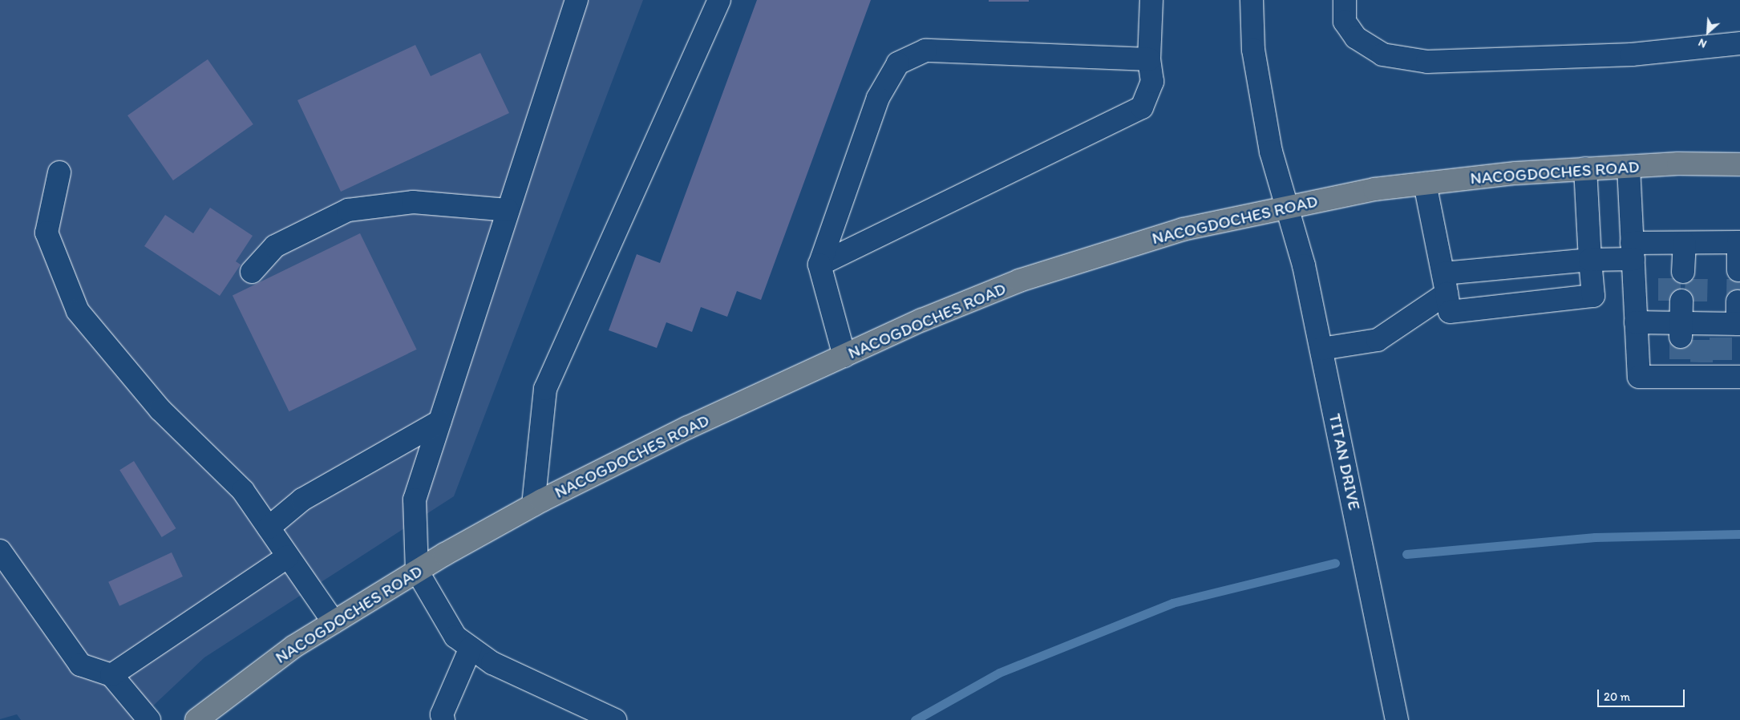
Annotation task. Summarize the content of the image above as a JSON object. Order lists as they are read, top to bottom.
{
  "streets": {
    "main road": ["NACOGDOCHES ROAD"],
    "street": ["TITAN DRIVE"]
  },
  "crossings": [
    ["NACOGDOCHES ROAD", "TITAN DRIVE"]
  ],
  "scale_bar": "20 m",
  "north": "bottom left"
}
